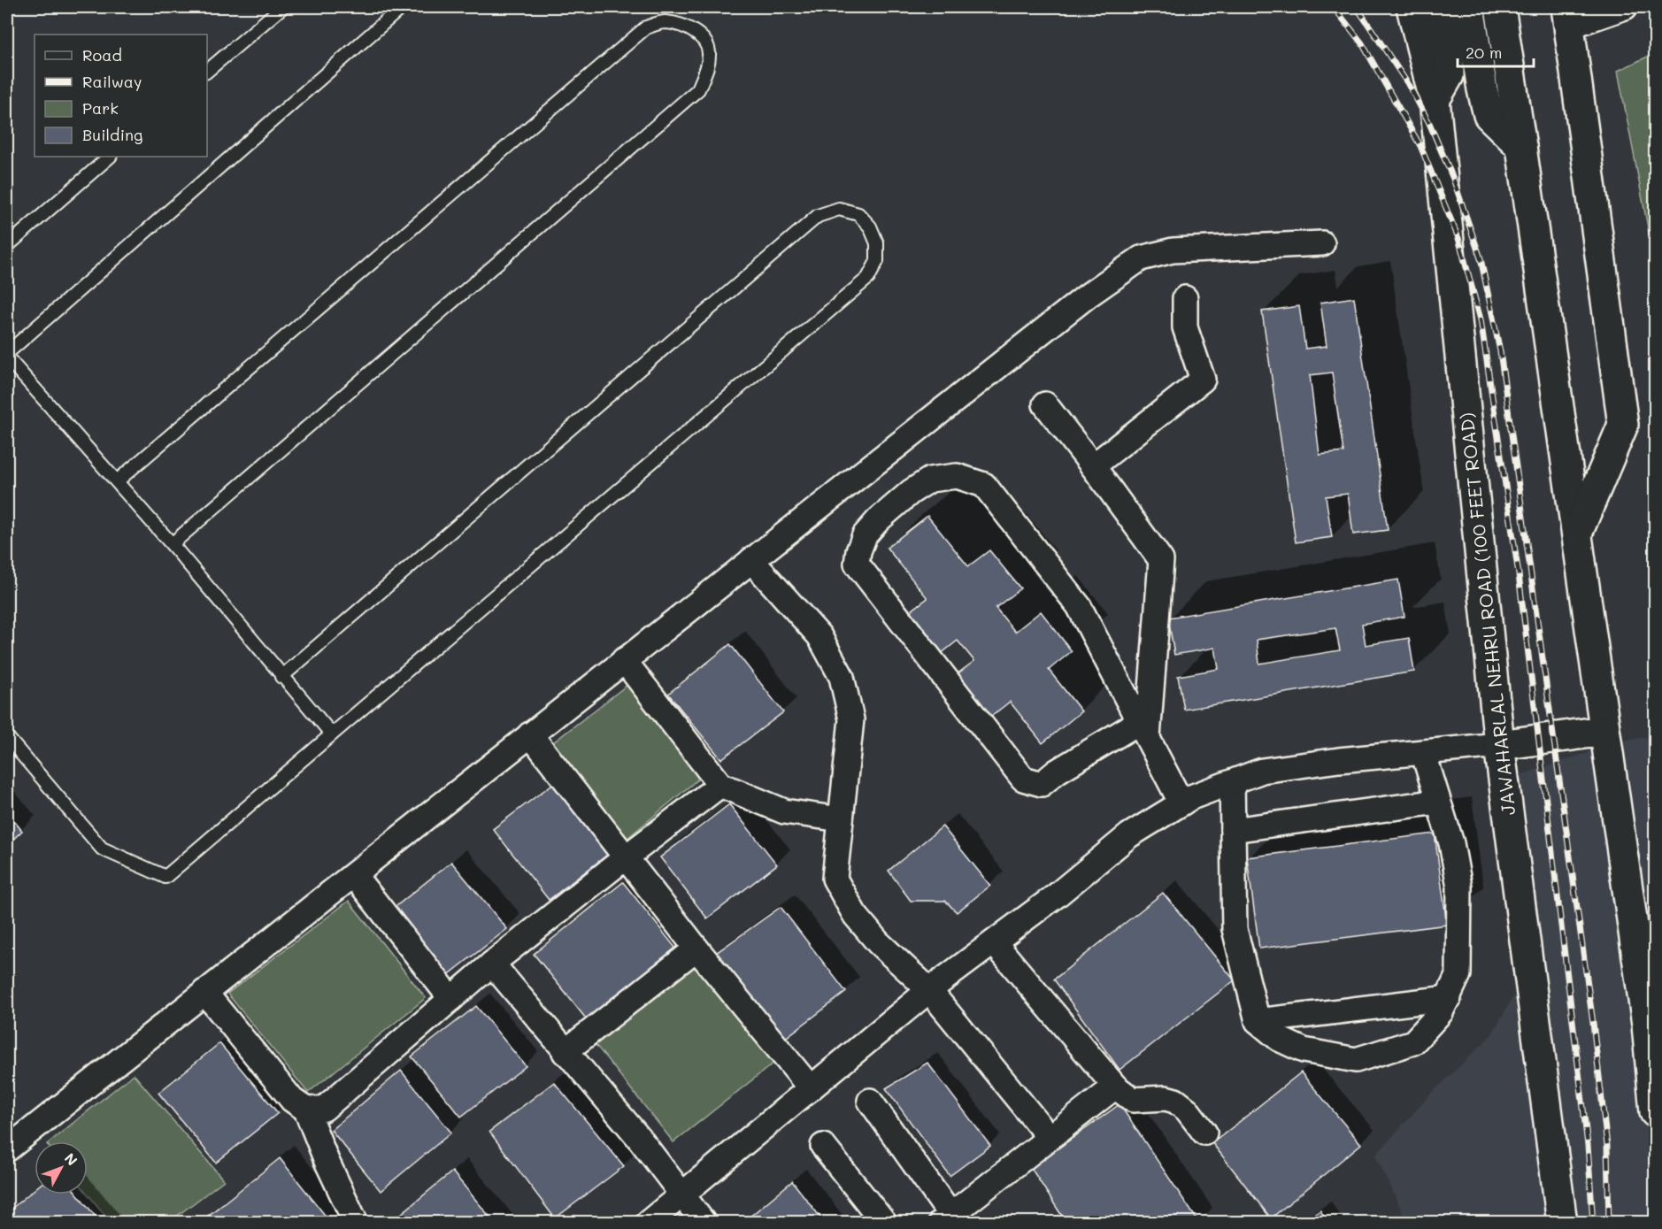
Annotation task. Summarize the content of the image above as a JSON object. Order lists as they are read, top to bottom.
{
  "streets": {
    "main road": ["JAWAHARLAL NEHRU ROAD (100 FEET ROAD)"]
  },
  "legend": [
    "Road",
    "Railway",
    "Park",
    "Building"
  ],
  "scale_bar": "20 m",
  "north": "top right"
}
